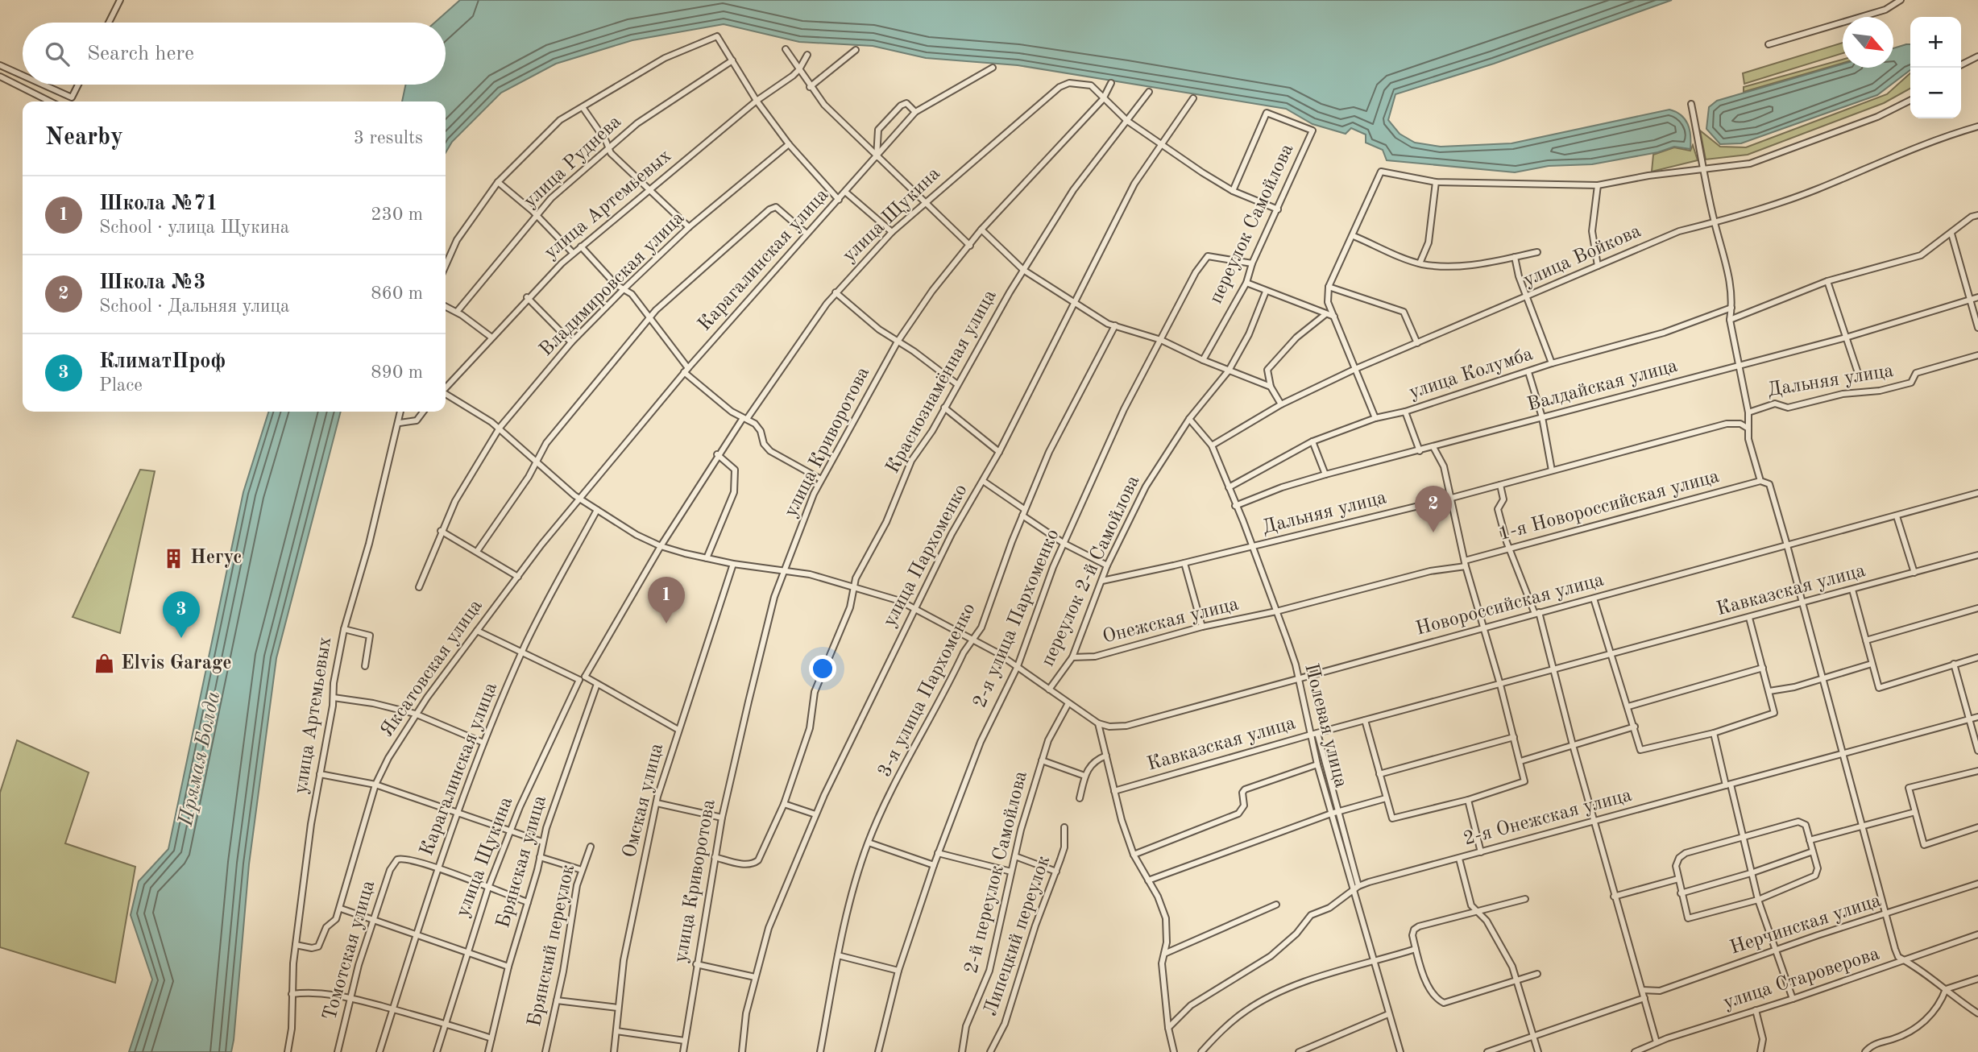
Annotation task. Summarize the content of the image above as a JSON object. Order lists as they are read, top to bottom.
{
  "streets": {
    "street": [
      "улица Руднева",
      "улица Артемьевых",
      "улица Щукина",
      "переулок Самойлова",
      "улица Войкова",
      "Карагалинская улица",
      "Владимировская улица",
      "улица Колумба",
      "Дальняя улица",
      "Краснознамённая улица",
      "Валдайская улица",
      "улица Криворотова",
      "1-я Новороссийская улица",
      "улица Пархоменко",
      "переулок 2-й Самойлова",
      "Кавказская улица",
      "Новороссийская улица",
      "2-я улица Пархоменко",
      "Онежская улица",
      "Яксатовская улица",
      "3-я улица Пархоменко",
      "Полевая улица",
      "Омская улица",
      "2-я Онежская улица",
      "Брянская улица",
      "2-й переулок Самойлова",
      "Нерчинская улица",
      "Липецкий переулок",
      "Брянский переулок",
      "Томотская улица",
      "улица Староверова"
    ]
  },
  "crossings": [
    ["улица Артемьевых", "Яксатовская улица"],
    ["улица Щукина", "улица Криворотова"],
    ["улица Щукина", "Новороссийская улица"],
    ["переулок Самойлова", "2-я улица Пархоменко"],
    ["улица Войкова", "Полевая улица"],
    ["Карагалинская улица", "Новороссийская улица"],
    ["Карагалинская улица", "Яксатовская улица"],
    ["Карагалинская улица", "Томотская улица"],
    ["Владимировская улица", "Новороссийская улица"],
    ["улица Колумба", "Полевая улица"],
    ["Дальняя улица", "переулок 2-й Самойлова"],
    ["Дальняя улица", "Полевая улица"],
    ["Краснознамённая улица", "улица Криворотова"],
    ["Краснознамённая улица", "Новороссийская улица"],
    ["Валдайская улица", "Полевая улица"],
    ["улица Криворотова", "Новороссийская улица"],
    ["1-я Новороссийская улица", "Онежская улица"],
    ["1-я Новороссийская улица", "Полевая улица"],
    ["улица Пархоменко", "Новороссийская улица"],
    ["переулок 2-й Самойлова", "Новороссийская улица"],
    ["переулок 2-й Самойлова", "Онежская улица"],
    ["переулок 2-й Самойлова", "Полевая улица"],
    ["Кавказская улица", "Полевая улица"],
    ["Новороссийская улица", "2-я улица Пархоменко"],
    ["Новороссийская улица", "Яксатовская улица"],
    ["Новороссийская улица", "3-я улица Пархоменко"],
    ["Новороссийская улица", "Полевая улица"],
    ["Новороссийская улица", "Омская улица"],
    ["Новороссийская улица", "2-й переулок Самойлова"],
    ["Онежская улица", "Полевая улица"],
    ["Полевая улица", "2-я Онежская улица"]
  ],
  "water": ["Прямая Болда"],
  "places": {
    "building": ["Негус"],
    "shop": ["Elvis Garage"]
  },
  "north": "bottom right",
  "page": {
    "map_buttons": ["+", "−"],
    "search": "Search here",
    "heading": ["Nearby", "3 results"],
    "list": [
      {
        "mark": "1",
        "name": "Школа №71",
        "note": "School · улица Щукина",
        "value": "230 m"
      },
      {
        "mark": "2",
        "name": "Школа №3",
        "note": "School · Дальняя улица",
        "value": "860 m"
      },
      {
        "mark": "3",
        "name": "КлиматПроф",
        "note": "Place",
        "value": "890 m"
      }
    ],
    "pins": ["2", "1", "3"]
  }
}
